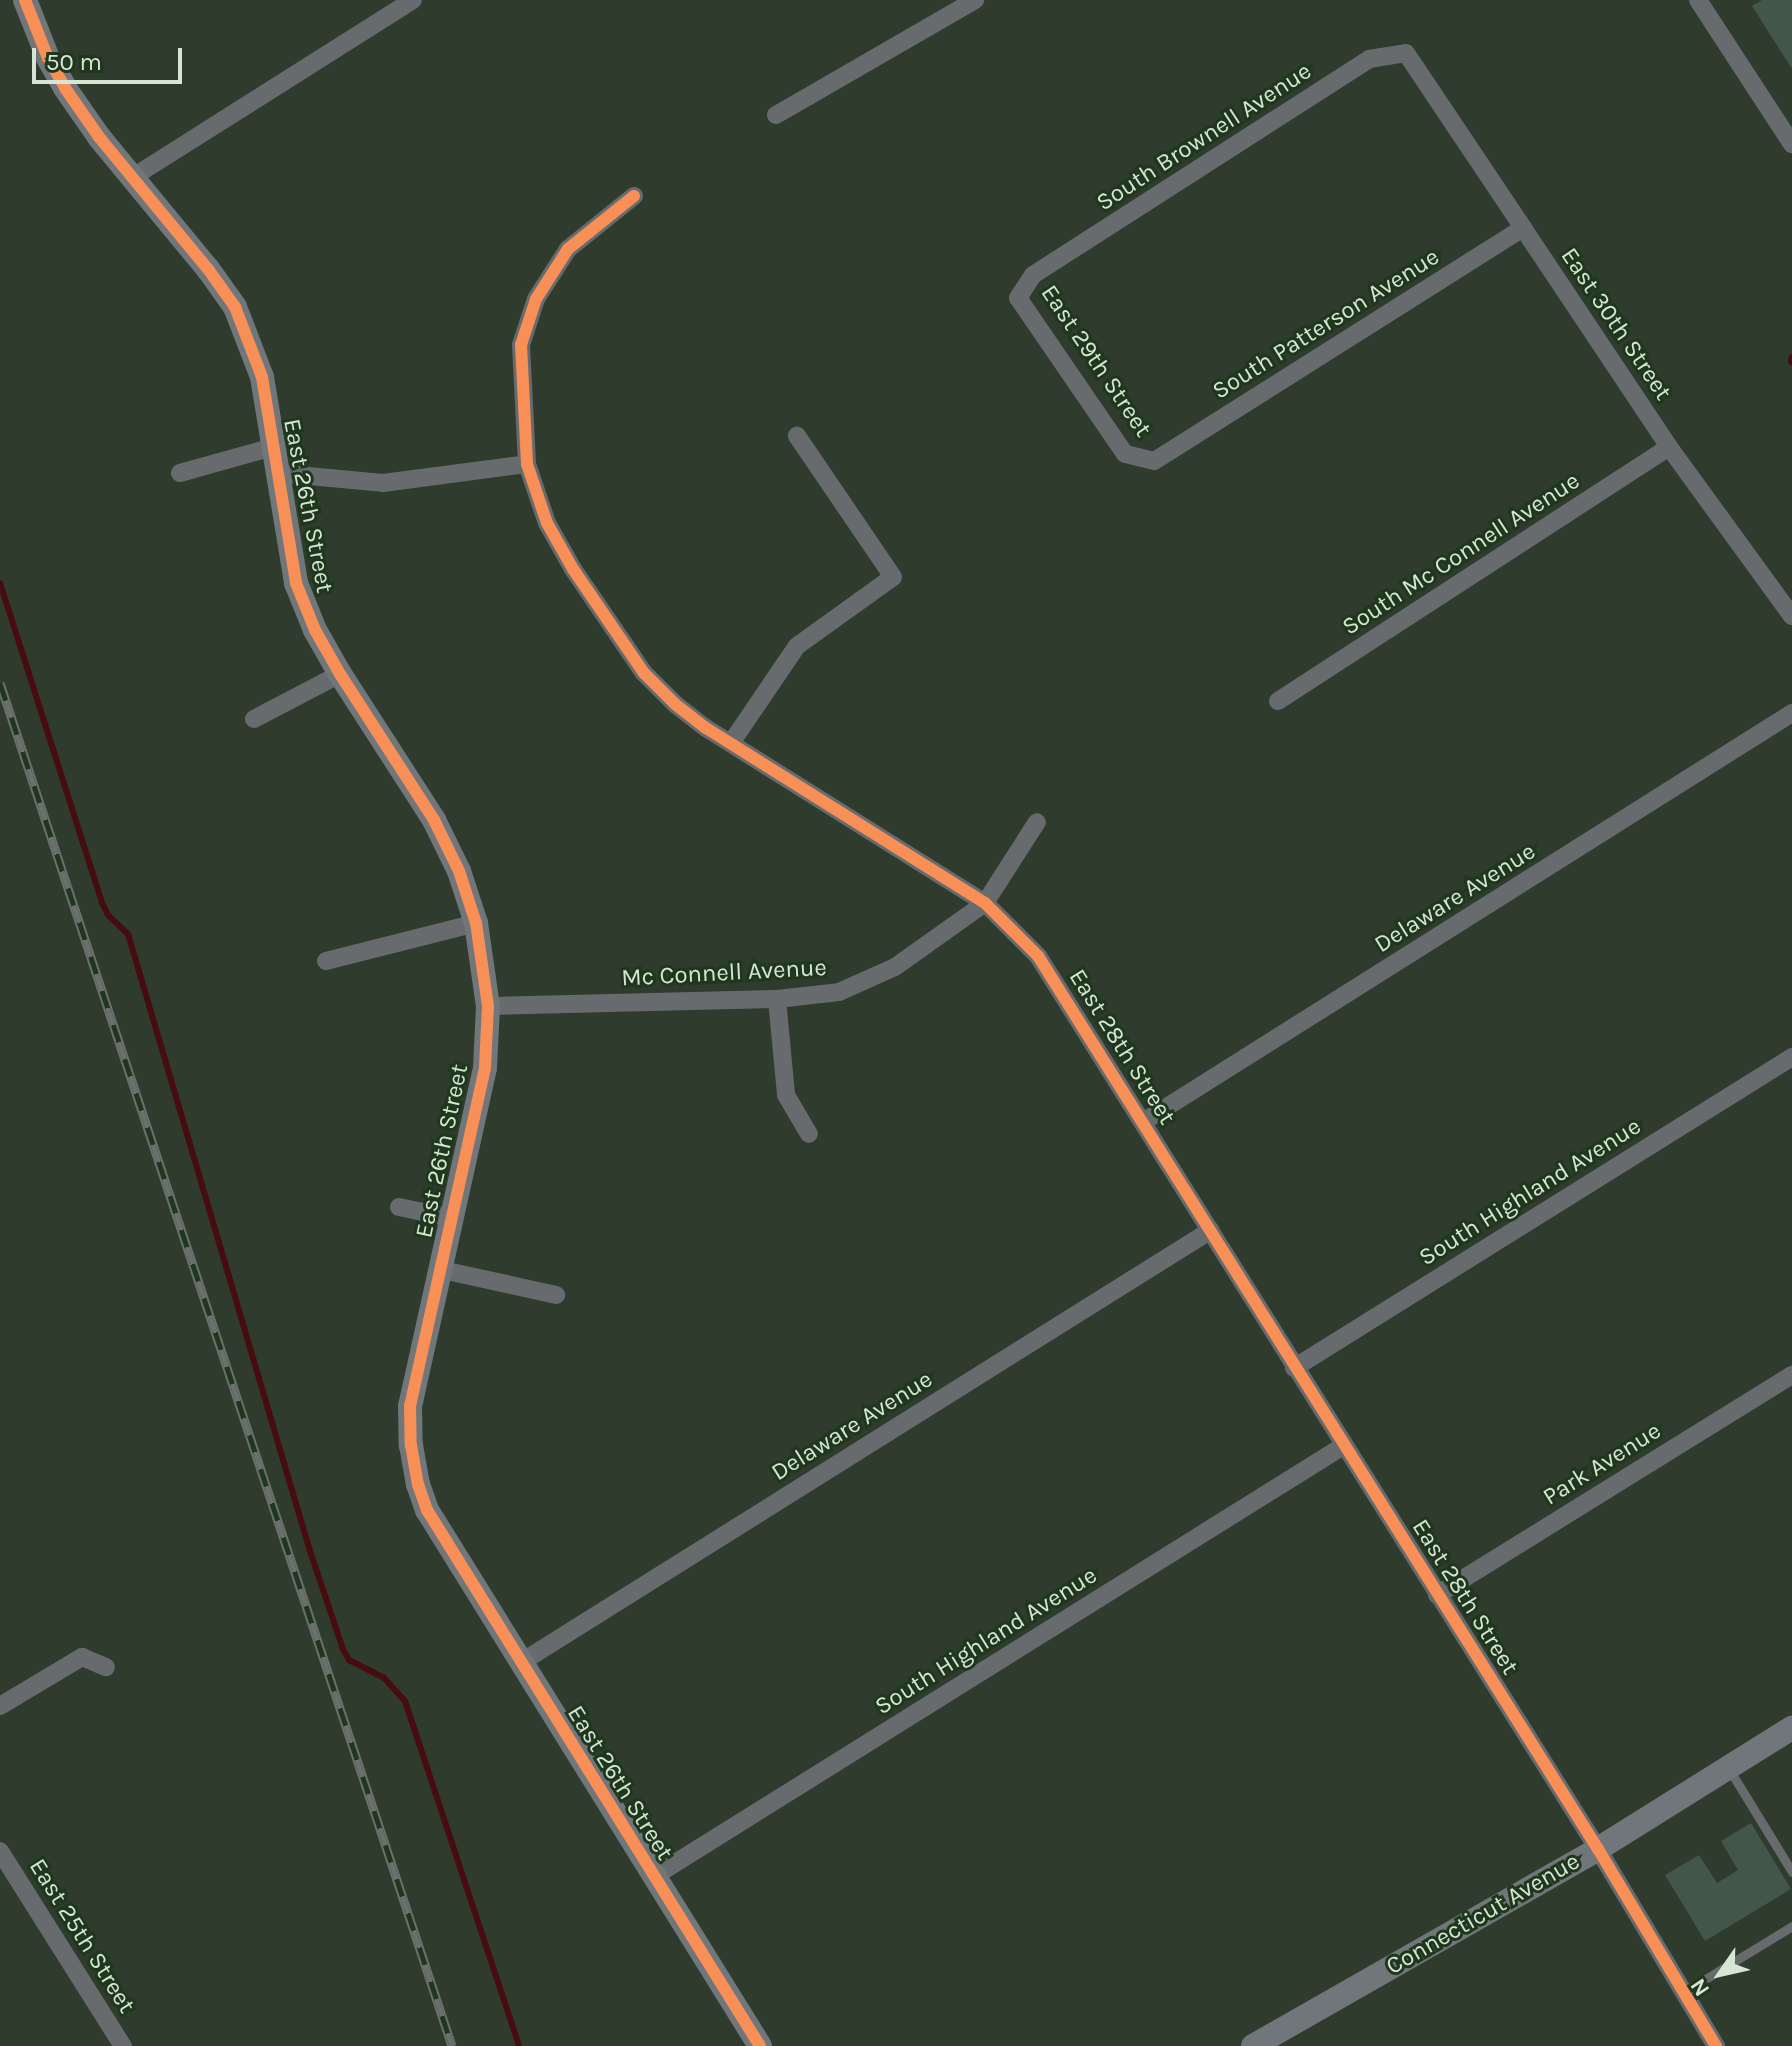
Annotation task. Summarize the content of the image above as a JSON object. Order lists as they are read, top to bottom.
{
  "streets": {
    "street": [
      "South Brownell Avenue",
      "South Patterson Avenue",
      "East 30th Street",
      "East 29th Street",
      "East 26th Street",
      "South Mc Connell Avenue",
      "Delaware Avenue",
      "Mc Connell Avenue",
      "East 28th Street",
      "South Highland Avenue",
      "Park Avenue",
      "Connecticut Avenue",
      "East 25th Street"
    ]
  },
  "crossings": [
    ["South Brownell Avenue", "East 30th Street"],
    ["South Brownell Avenue", "East 29th Street"],
    ["South Patterson Avenue", "East 30th Street"],
    ["South Patterson Avenue", "East 29th Street"],
    ["East 30th Street", "South Mc Connell Avenue"],
    ["East 26th Street", "Delaware Avenue"],
    ["East 26th Street", "Mc Connell Avenue"],
    ["East 26th Street", "South Highland Avenue"],
    ["Delaware Avenue", "East 28th Street"],
    ["Mc Connell Avenue", "East 28th Street"],
    ["East 28th Street", "South Highland Avenue"],
    ["East 28th Street", "Park Avenue"],
    ["East 28th Street", "Connecticut Avenue"]
  ],
  "scale_bar": "50 m",
  "north": "bottom left"
}
